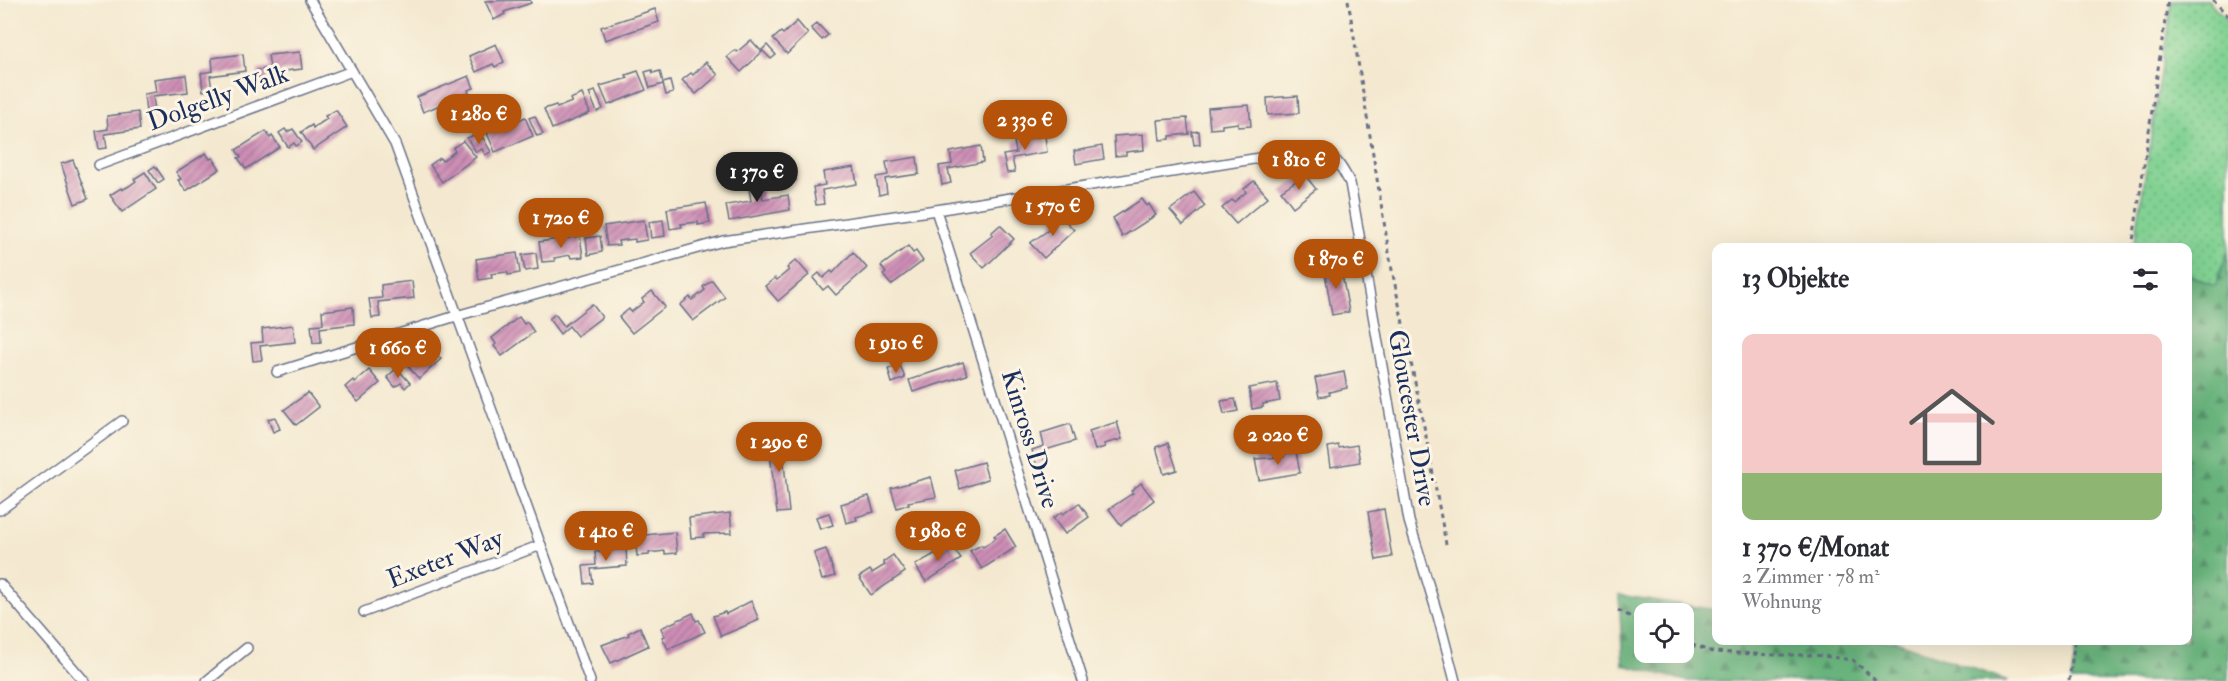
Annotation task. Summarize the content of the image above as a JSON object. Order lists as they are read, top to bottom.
{
  "streets": {
    "lane": [
      "Dolgelly Walk",
      "Gloucester Drive",
      "Kinross Drive",
      "Exeter Way"
    ]
  },
  "crossings": [
    ["Gloucester Drive", "Kinross Drive"]
  ],
  "page": {
    "price": [
      "1 280 €",
      "2 330 €",
      "1 810 €",
      "1 370 €",
      "1 570 €",
      "1 720 €",
      "1 870 €",
      "1 910 €",
      "1 660 €",
      "2 020 €",
      "1 290 €",
      "1 410 €",
      "1 980 €"
    ],
    "heading": "13 Objekte",
    "list": [
      {
        "name": "1 370 €/Monat",
        "note": "2 Zimmer · 78 m² · Wohnung"
      }
    ]
  }
}
